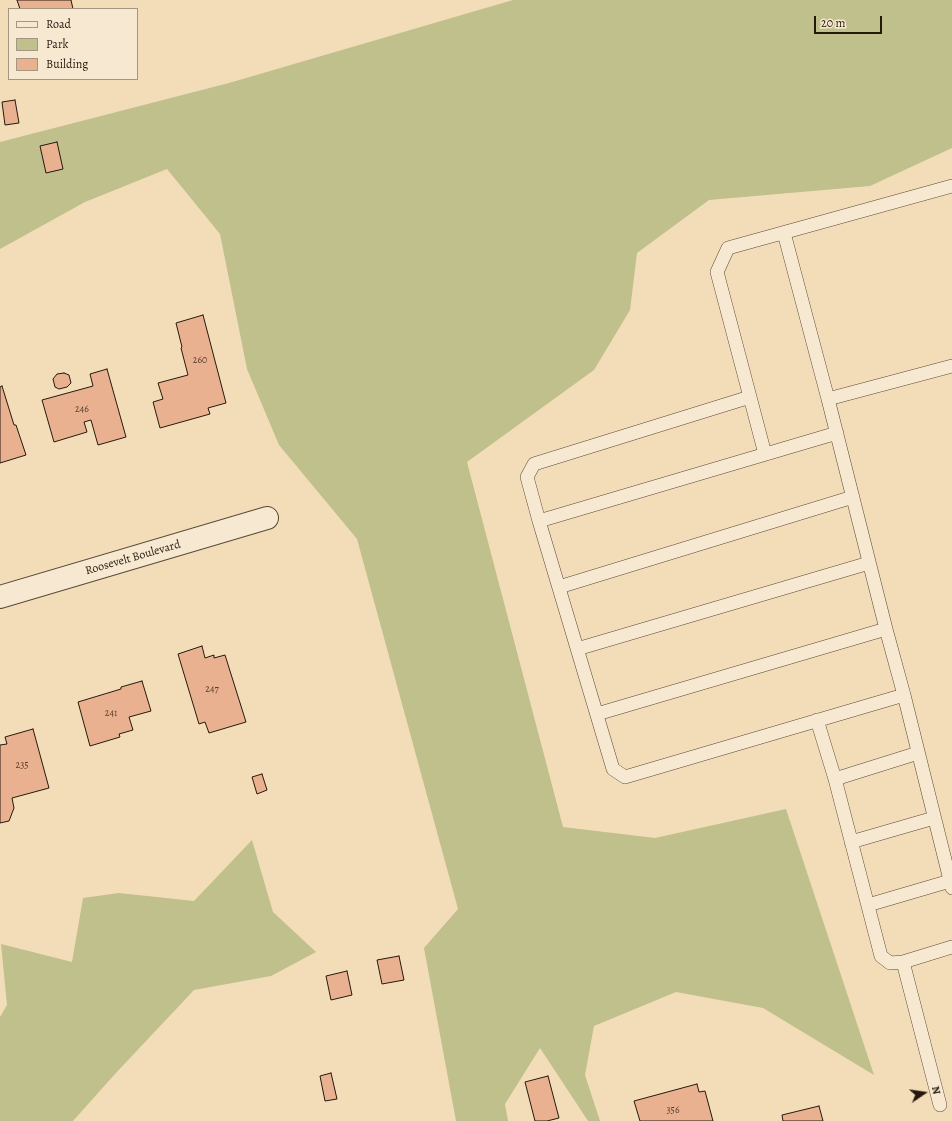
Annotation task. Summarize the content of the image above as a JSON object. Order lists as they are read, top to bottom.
{
  "streets": {
    "street": ["Roosevelt Boulevard"]
  },
  "house_numbers": [
    "260",
    "246",
    "247",
    "241",
    "235",
    "356"
  ],
  "legend": ["Road", "Park", "Building"],
  "scale_bar": "20 m",
  "north": "right"
}
